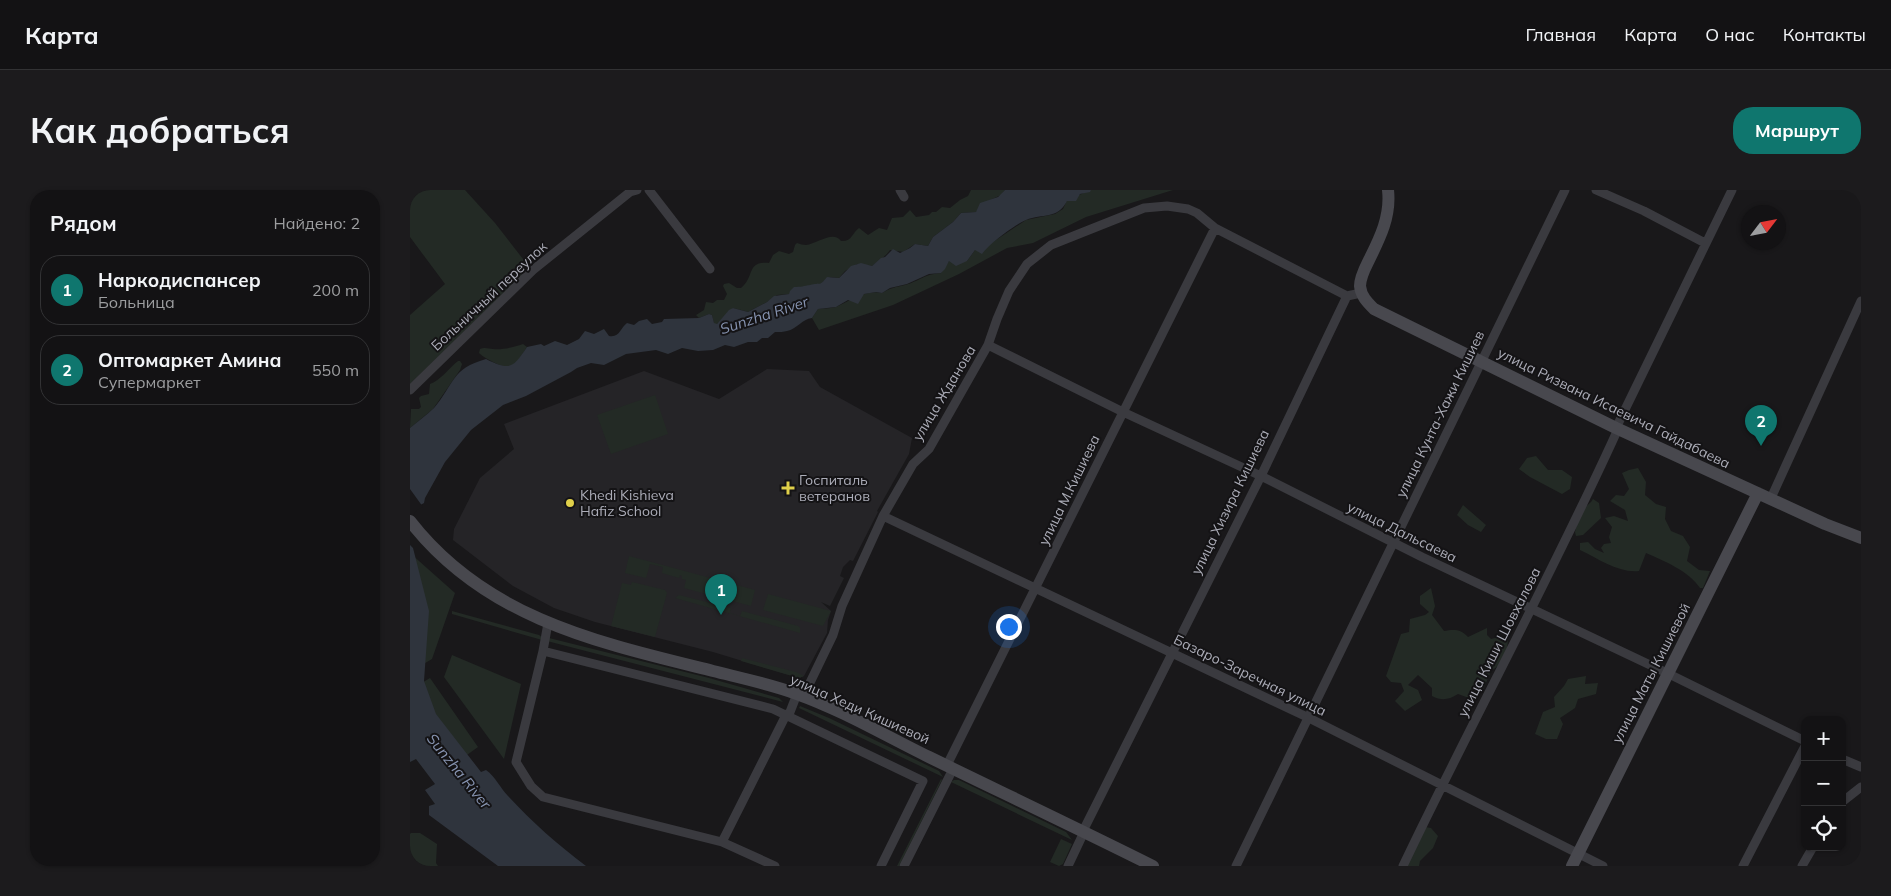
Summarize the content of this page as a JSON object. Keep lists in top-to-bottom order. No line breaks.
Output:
{"streets":{"street":["Больничный переулок","улица Жданова","улица Ризвана Исаевича Гайдабаева","улица Кунта-Хажи Кишиев","улица М.Кишиева","улица Хизира Кишиева","улица Дальсаева","улица Киши Шовхалова","улица Маты Кишиевой","Базаро-Заречная улица","улица Хеди Кишиевой"]},"crossings":[["улица Жданова","улица М.Кишиева"],["улица Жданова","улица Дальсаева"],["улица Жданова","Базаро-Заречная улица"],["улица Жданова","улица Хеди Кишиевой"],["улица Ризвана Исаевича Гайдабаева","улица Кунта-Хажи Кишиев"],["улица Ризвана Исаевича Гайдабаева","улица Киши Шовхалова"],["улица Ризвана Исаевича Гайдабаева","улица Маты Кишиевой"],["улица Кунта-Хажи Кишиев","улица Дальсаева"],["улица Кунта-Хажи Кишиев","Базаро-Заречная улица"],["улица М.Кишиева","улица Дальсаева"],["улица М.Кишиева","Базаро-Заречная улица"],["улица М.Кишиева","улица Хеди Кишиевой"],["улица Хизира Кишиева","улица Дальсаева"],["улица Хизира Кишиева","Базаро-Заречная улица"],["улица Хизира Кишиева","улица Хеди Кишиевой"],["улица Дальсаева","улица Киши Шовхалова"],["улица Дальсаева","улица Маты Кишиевой"],["улица Киши Шовхалова","Базаро-Заречная улица"],["улица Маты Кишиевой","Базаро-Заречная улица"]],"water":["Sunzha River"],"places":{"health":["Госпиталь ветеранов"],"other":["Khedi Kishieva Hafiz School"]},"north":"top right","page":{"header":"Карта","nav":["Главная","Карта","О нас","Контакты"],"buttons":"Маршрут","title":"Как добраться","heading":["Рядом","Найдено: 2"],"list":[{"mark":"1","name":"Наркодиспансер","note":"Больница","value":"200 m"},{"mark":"2","name":"Оптомаркет Амина","note":"Супермаркет","value":"550 m"}],"pins":["2","1"],"map_buttons":["+","−"]}}
